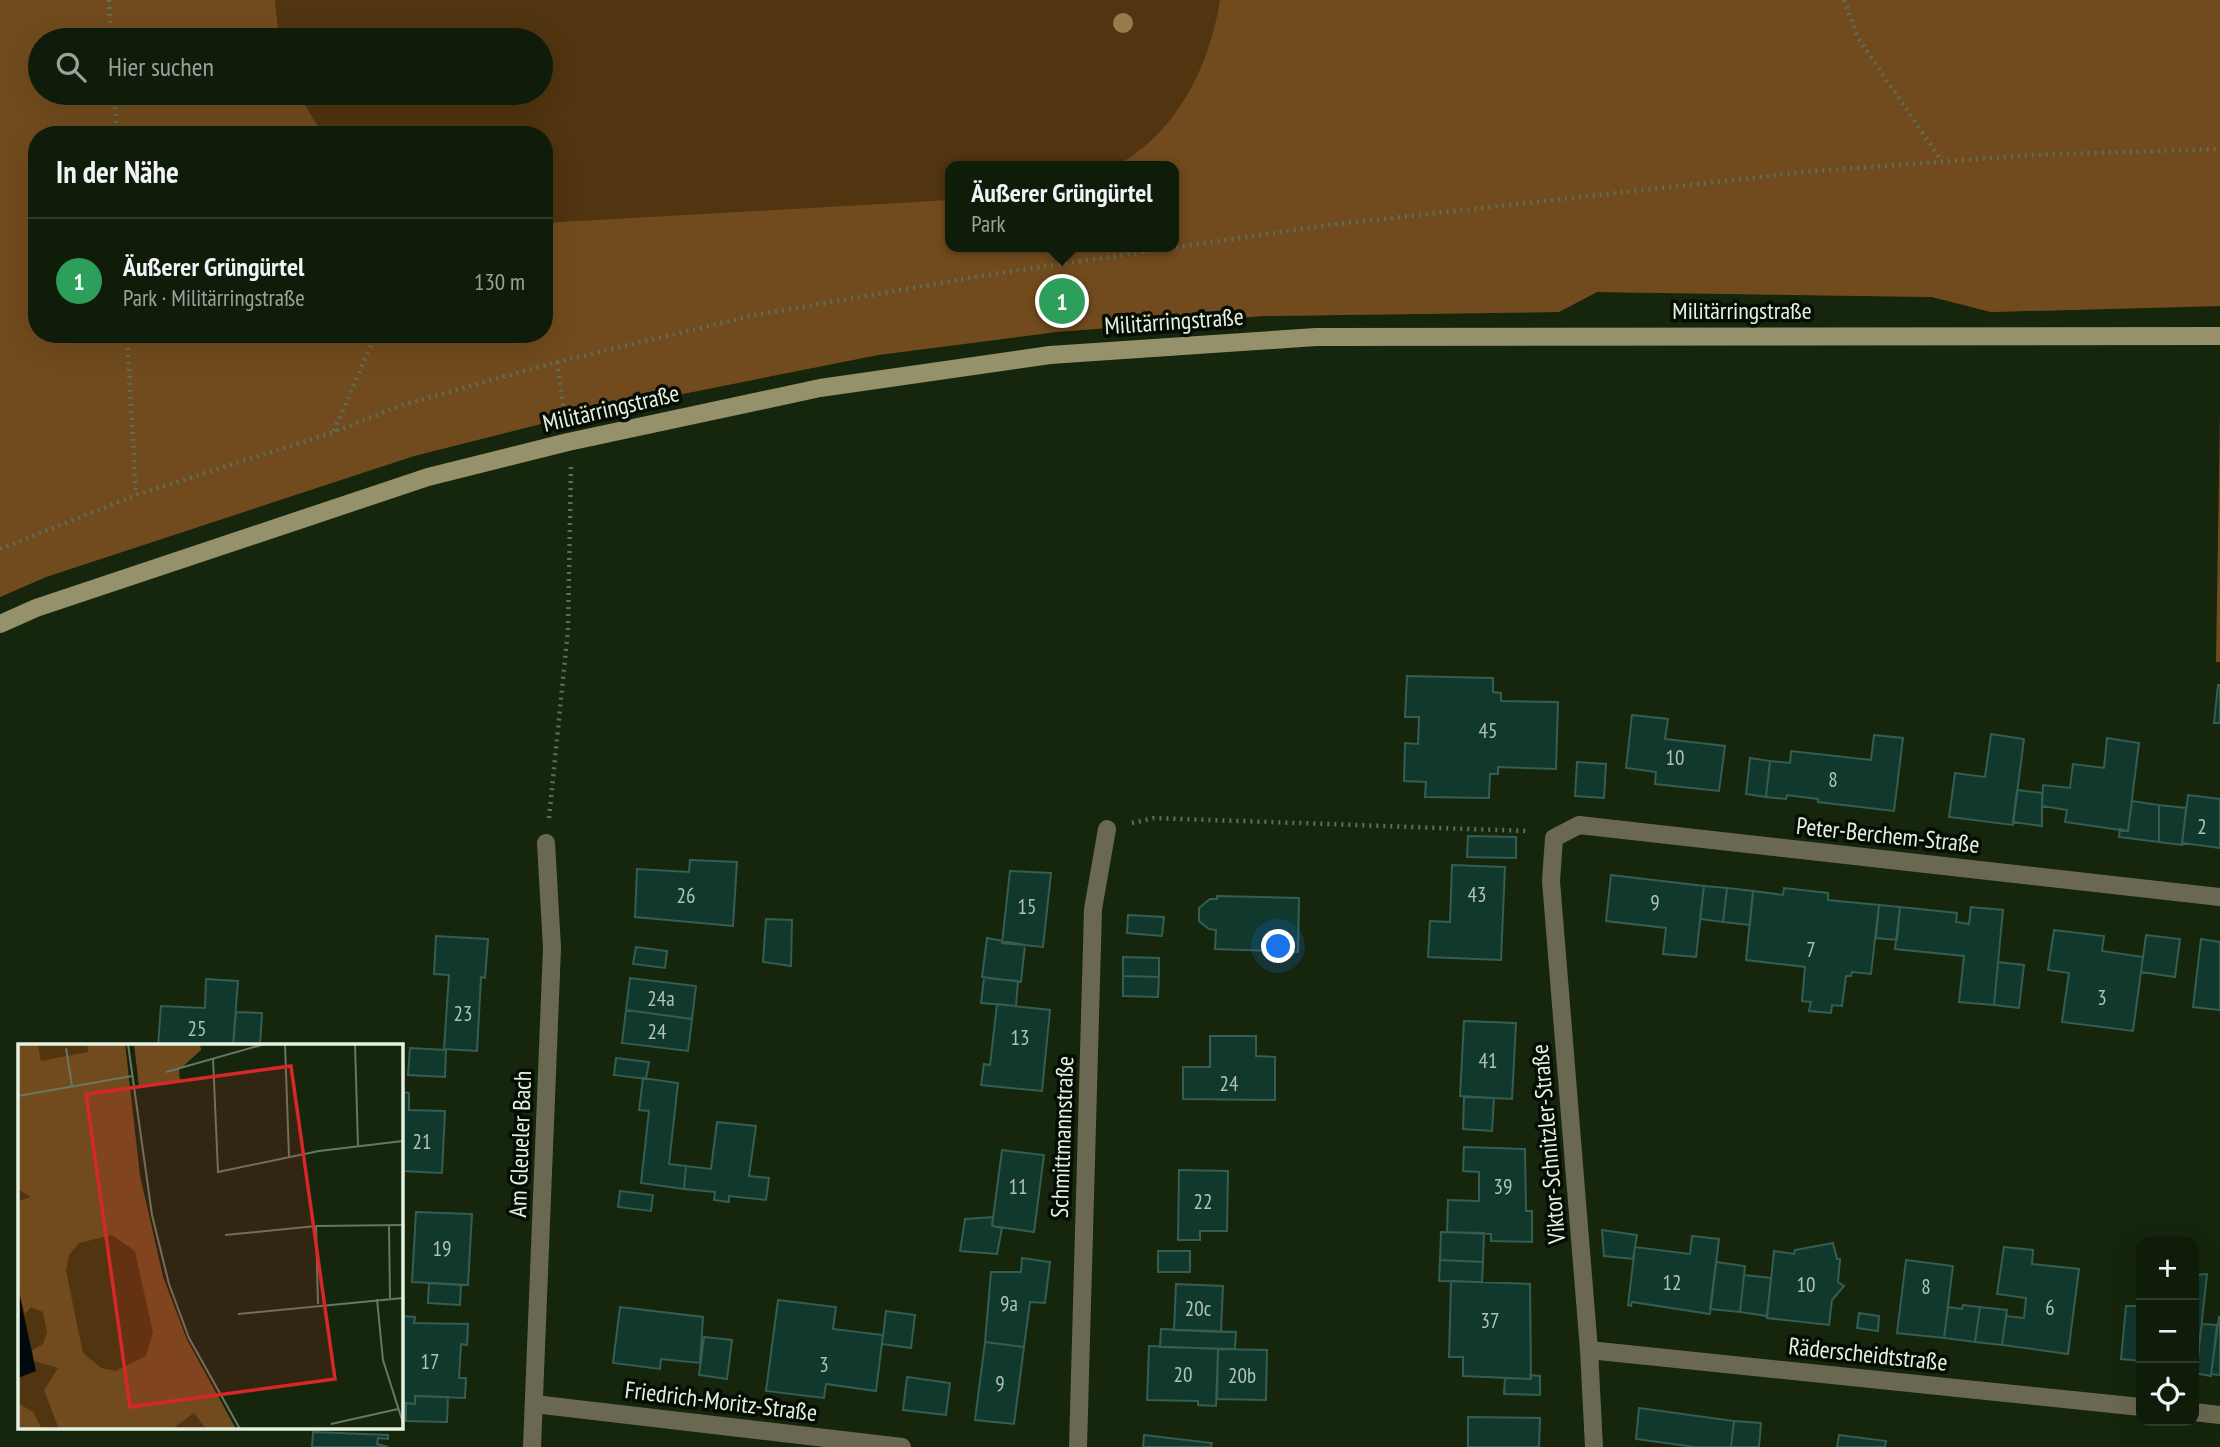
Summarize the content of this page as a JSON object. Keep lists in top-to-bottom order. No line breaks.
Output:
{"streets":{"main road":["Militärringstraße"],"street":["Peter-Berchem-Straße","Schmittmannstraße","Am Gleueler Bach","Viktor-Schnitzler-Straße","Räderscheidtstraße","Friedrich-Moritz-Straße"]},"crossings":[["Peter-Berchem-Straße","Viktor-Schnitzler-Straße"],["Am Gleueler Bach","Friedrich-Moritz-Straße"],["Viktor-Schnitzler-Straße","Räderscheidtstraße"]],"house_numbers":["45","10","8","2","43","26","9","15","7","3","24a","23","25","24","13","41","24","21","11","39","22","19","12","10","8","9a","6","20c","37","17","3","20","20b","9"],"page":{"search":"Hier suchen","heading":"In der Nähe","popup":["Äußerer Grüngürtel","Park"],"list":[{"mark":"1","name":"Äußerer Grüngürtel","note":"Park · Militärringstraße","value":"130 m"}],"pins":"1","map_buttons":["+","−"]}}
